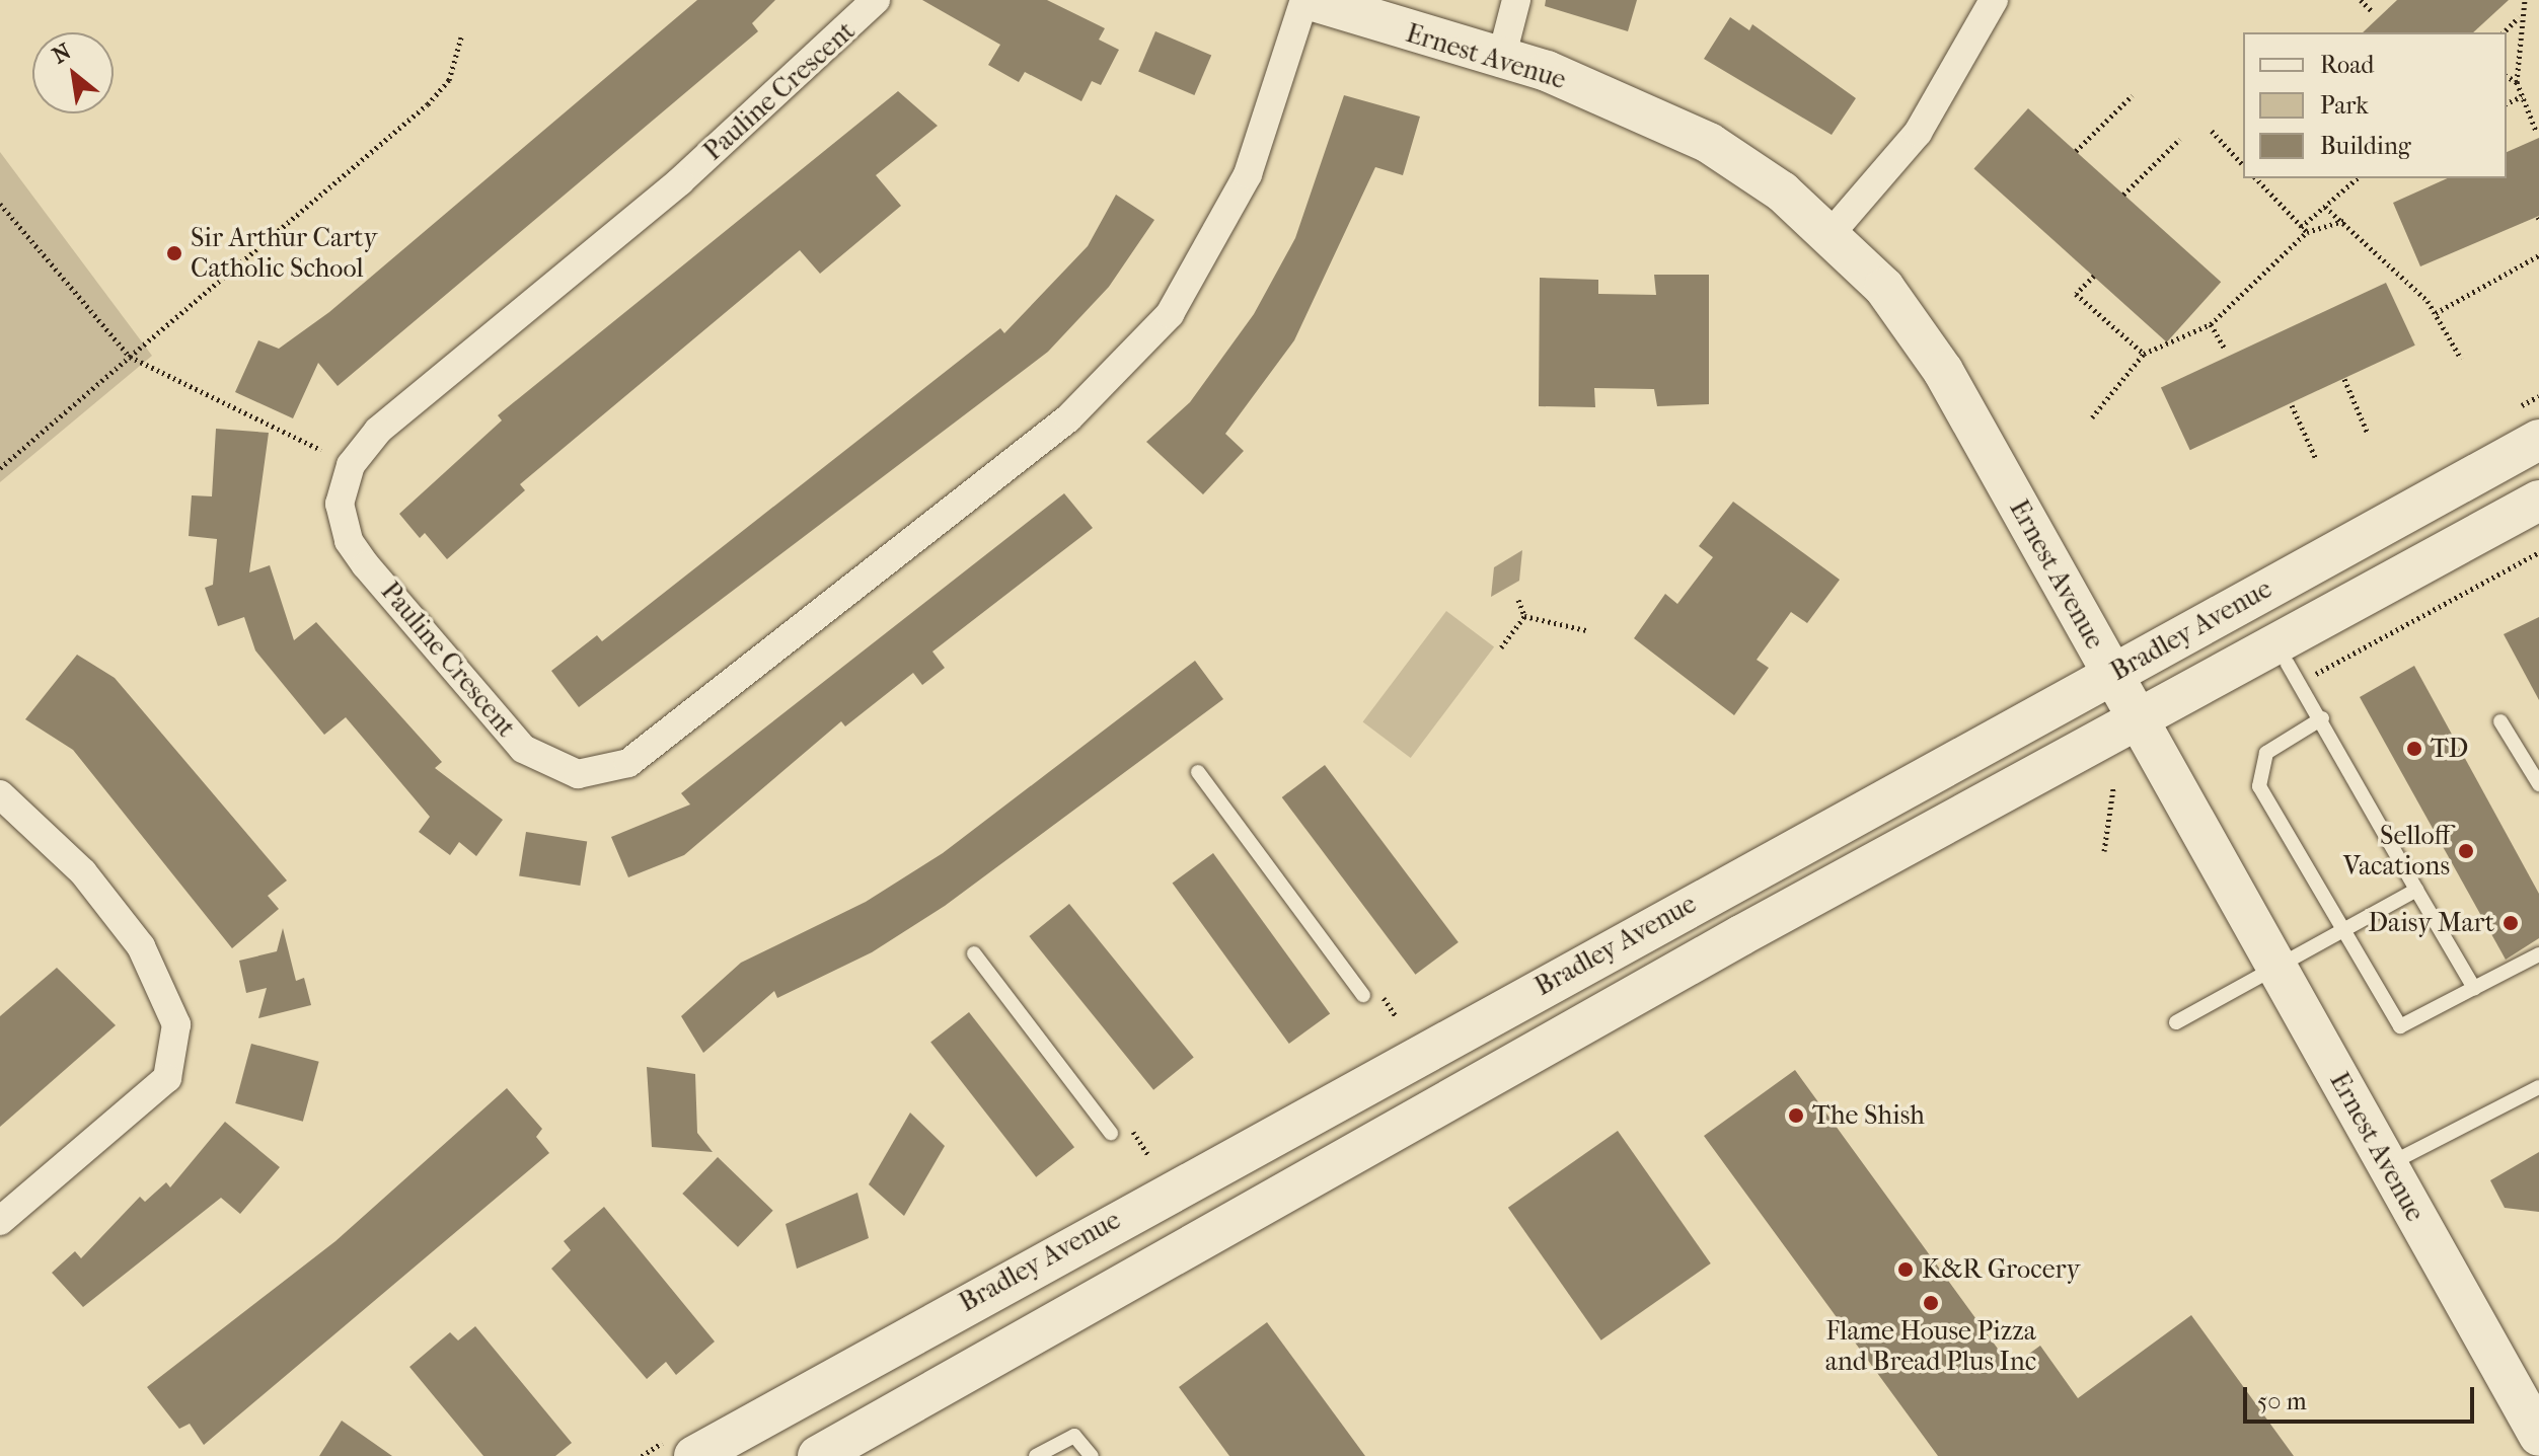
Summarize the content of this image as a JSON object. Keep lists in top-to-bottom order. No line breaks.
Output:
{"streets":{"main road":["Ernest Avenue","Bradley Avenue"],"street":["Pauline Crescent"]},"crossings":[["Ernest Avenue","Bradley Avenue"]],"places":["Sir Arthur Carty Catholic School","TD","Selloff Vacations","Daisy Mart","The Shish","K&R Grocery","Flame House Pizza and Bread Plus Inc"],"legend":["Road","Park","Building"],"scale_bar":"50 m","north":"top left"}
